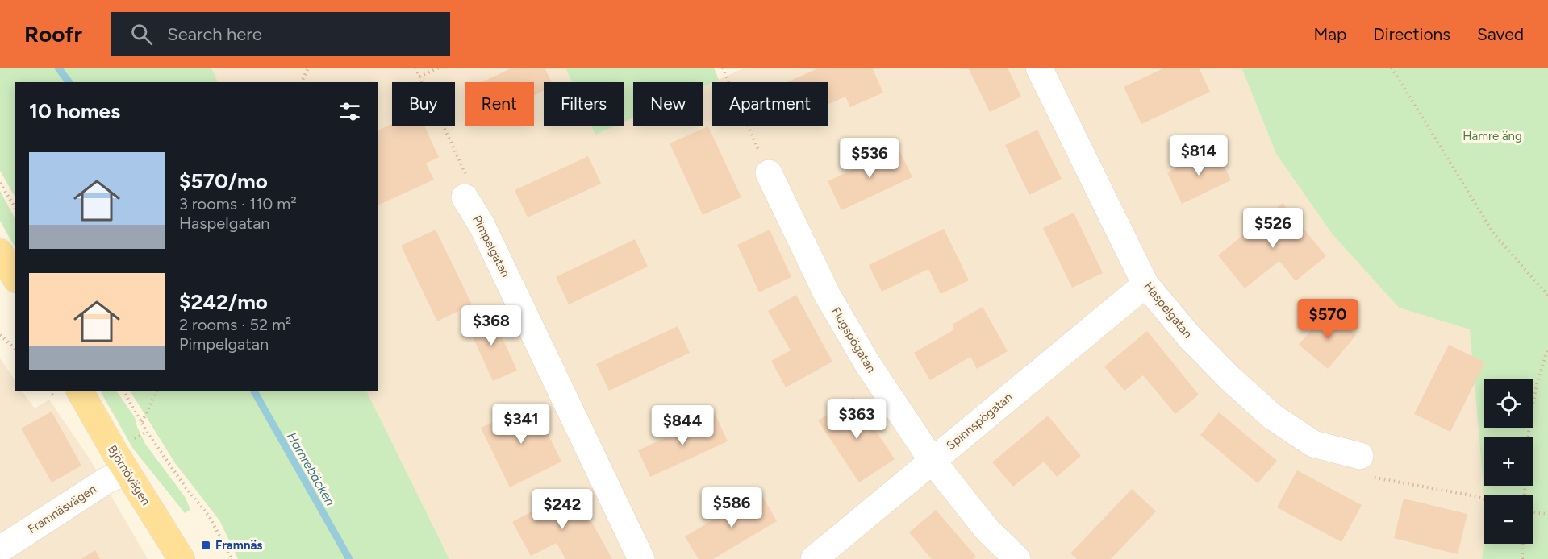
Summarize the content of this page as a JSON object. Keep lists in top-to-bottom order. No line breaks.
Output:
{"streets":{"main road":["Björnövägen"],"street":["Pimpelgatan","Haspelgatan","Flugspögatan","Spinnspögatan","Framnäsvägen"]},"crossings":[["Haspelgatan","Spinnspögatan"],["Flugspögatan","Spinnspögatan"],["Björnövägen","Framnäsvägen"]],"water":["Hamrebäcken"],"parks":["Hamre äng"],"places":{"transit":["Framnäs"]},"page":{"header":"Roofr","search":"Search here","nav":["Map","Directions","Saved"],"chip":["Buy","Rent","Filters","New","Apartment"],"heading":"10 homes","price":["$814","$536","$526","$570","$368","$363","$341","$844","$586","$242"],"list":[{"name":"$570/mo","note":"3 rooms · 110 m² · Haspelgatan"},{"name":"$242/mo","note":"2 rooms · 52 m² · Pimpelgatan"}],"map_buttons":["+","−"]}}
